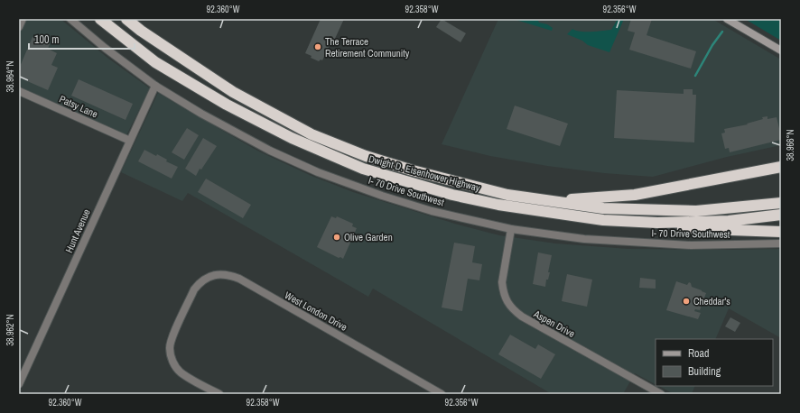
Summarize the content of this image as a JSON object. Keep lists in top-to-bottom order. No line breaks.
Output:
{"streets":{"highway":["Dwight D. Eisenhower Highway"],"street":["Patsy Lane","I- 70 Drive Southwest","Hunt Avenue","West London Drive","Aspen Drive"]},"crossings":[["Patsy Lane","Hunt Avenue"],["I- 70 Drive Southwest","Hunt Avenue"],["I- 70 Drive Southwest","Aspen Drive"]],"places":["The Terrace Retirement Community","Olive Garden","Cheddar's"],"legend":["Road","Building"],"scale_bar":"100 m","coordinates":["92.360°W","92.358°W","92.356°W","38.964°N","38.966°N","38.962°N"]}
